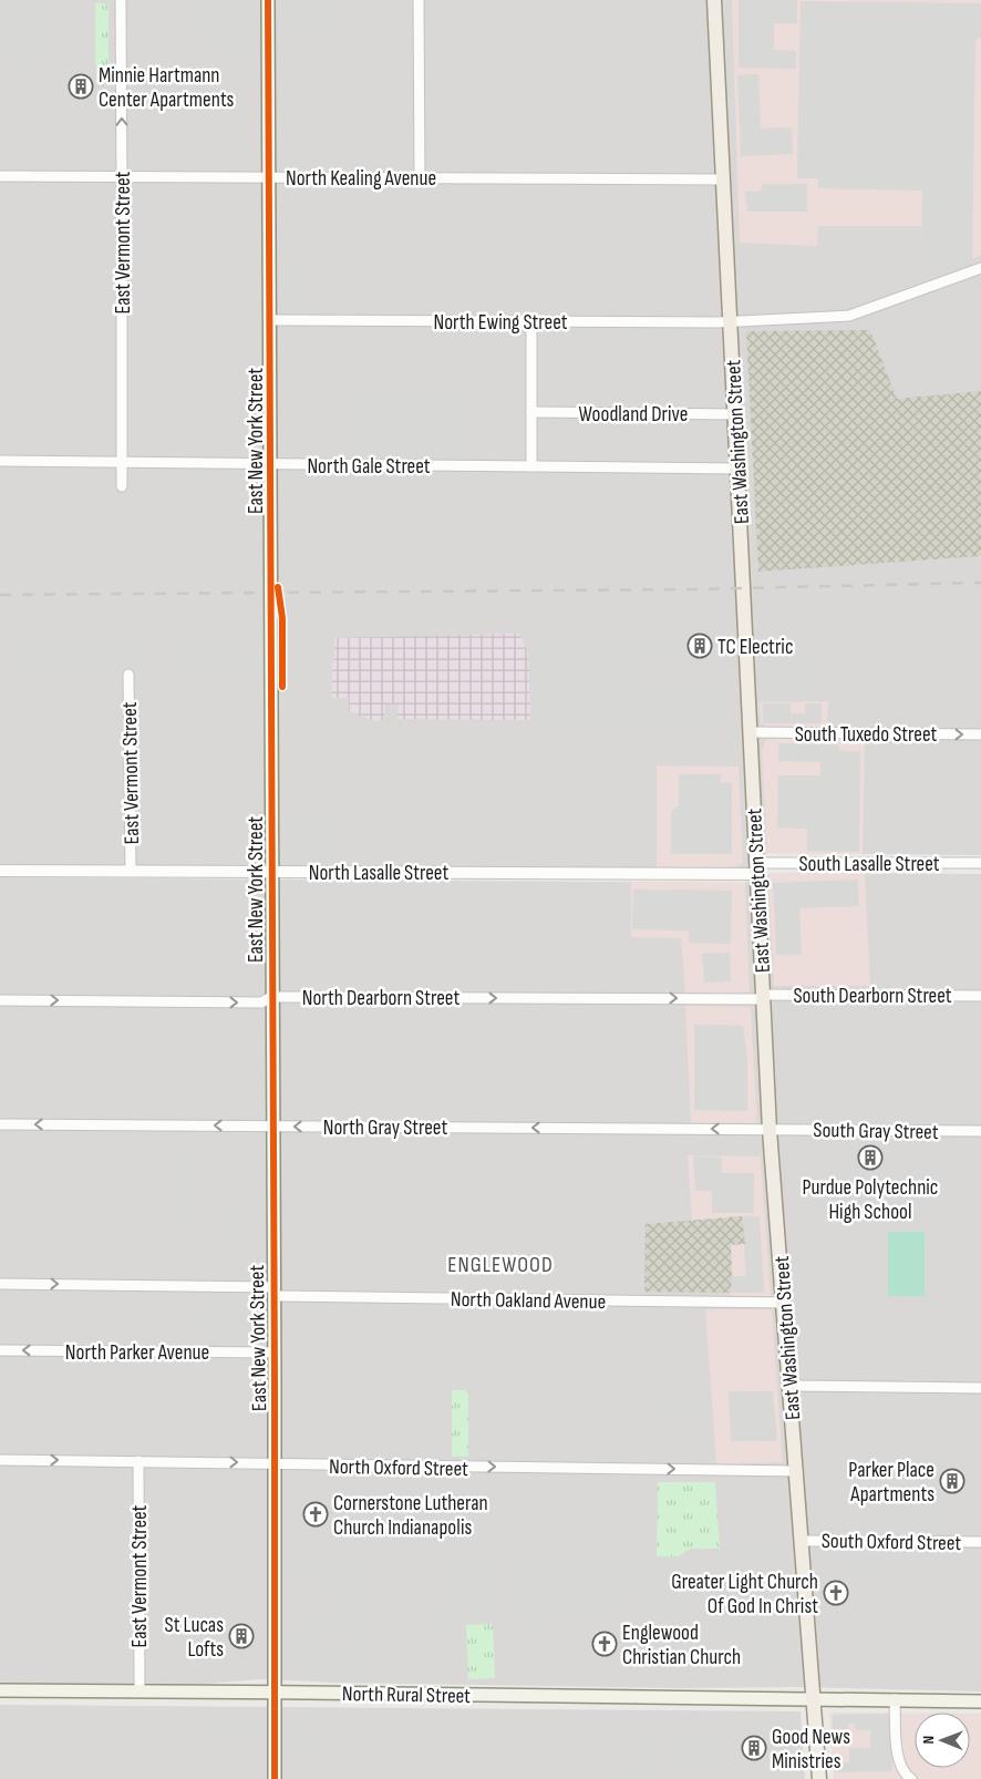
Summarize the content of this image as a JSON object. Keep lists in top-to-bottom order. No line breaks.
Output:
{"streets":{"main road":["East New York Street","East Washington Street","North Rural Street"],"street":["North Kealing Avenue","East Vermont Street","North Ewing Street","Woodland Drive","North Gale Street","South Tuxedo Street","South Lasalle Street","North Lasalle Street","South Dearborn Street","North Dearborn Street","North Gray Street","South Gray Street","North Oakland Avenue","North Parker Avenue","North Oxford Street","South Oxford Street"]},"crossings":[["North Kealing Avenue","East Vermont Street"],["North Kealing Avenue","East New York Street"],["North Kealing Avenue","East Washington Street"],["East Vermont Street","North Gale Street"],["East Vermont Street","North Lasalle Street"],["East Vermont Street","North Oxford Street"],["East Vermont Street","North Rural Street"],["North Ewing Street","East New York Street"],["North Ewing Street","East Washington Street"],["Woodland Drive","East Washington Street"],["East New York Street","North Gale Street"],["East New York Street","North Lasalle Street"],["East New York Street","North Dearborn Street"],["East New York Street","North Gray Street"],["East New York Street","North Oakland Avenue"],["East New York Street","North Parker Avenue"],["East New York Street","North Oxford Street"],["East New York Street","North Rural Street"],["East Washington Street","North Gale Street"],["East Washington Street","South Tuxedo Street"],["East Washington Street","South Lasalle Street"],["East Washington Street","North Lasalle Street"],["East Washington Street","South Dearborn Street"],["East Washington Street","North Dearborn Street"],["East Washington Street","North Gray Street"],["East Washington Street","South Gray Street"],["East Washington Street","North Oakland Avenue"],["East Washington Street","North Oxford Street"],["East Washington Street","South Oxford Street"],["East Washington Street","North Rural Street"],["South Lasalle Street","North Lasalle Street"],["South Dearborn Street","North Dearborn Street"],["North Gray Street","South Gray Street"]],"one_way":["South Tuxedo Street","North Dearborn Street","North Gray Street","North Parker Avenue","North Oxford Street"],"districts":["ENGLEWOOD"],"places":{"building":["Minnie Hartmann Center Apartments","TC Electric","Purdue Polytechnic High School","Parker Place Apartments","St Lucas Lofts","Good News Ministries"],"church":["Cornerstone Lutheran Church Indianapolis","Greater Light Church Of God In Christ","Englewood Christian Church"]},"north":"left"}
